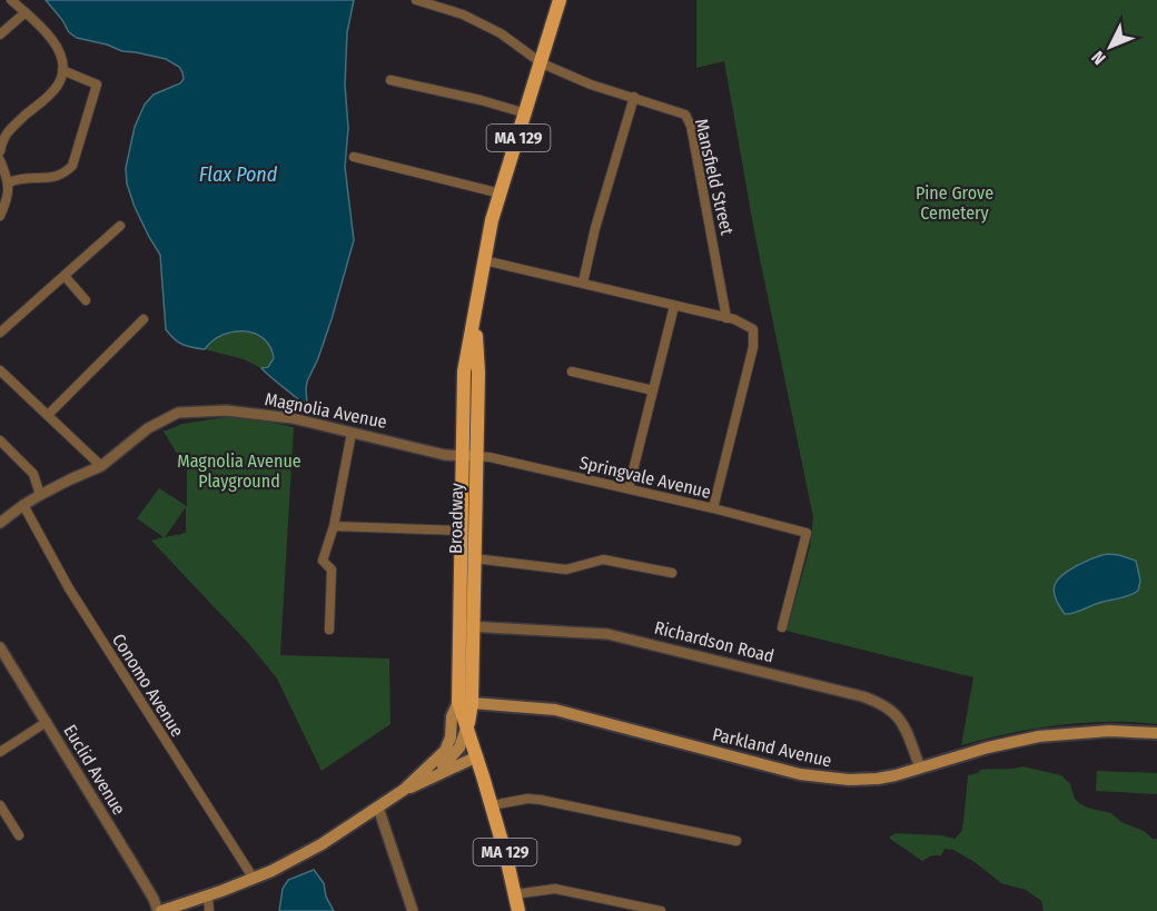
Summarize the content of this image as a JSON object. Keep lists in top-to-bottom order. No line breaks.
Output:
{"streets":{"main road":["MA 129","Broadway","Parkland Avenue"],"street":["Mansfield Street","Magnolia Avenue","Springvale Avenue","Richardson Road","Conomo Avenue","Euclid Avenue"]},"crossings":[["MA 129","Broadway"],["Mansfield Street","Broadway"],["Magnolia Avenue","Springvale Avenue"],["Magnolia Avenue","Broadway"],["Magnolia Avenue","Conomo Avenue"],["Springvale Avenue","Broadway"],["Broadway","Richardson Road"],["Broadway","Conomo Avenue"],["Broadway","Parkland Avenue"],["Broadway","Euclid Avenue"],["Richardson Road","Parkland Avenue"]],"water":["Flax Pond"],"parks":["Pine Grove Cemetery","Magnolia Avenue Playground"],"north":"bottom left"}
